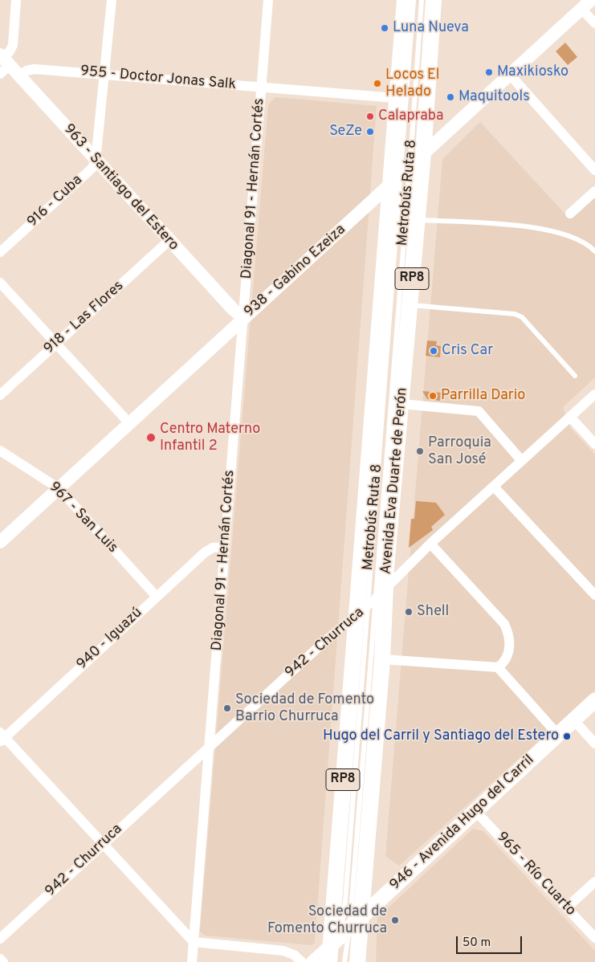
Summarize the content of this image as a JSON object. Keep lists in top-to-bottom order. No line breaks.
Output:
{"streets":{"main road":["RP8","Avenida Eva Duarte de Perón","946 - Avenida Hugo del Carril"],"street":["955 - Doctor Jonas Salk","963 - Santiago del Estero","Diagonal 91 - Hernán Cortés","916 - Cuba","938 - Gabino Ezeiza","918 - Las Flores","967 - San Luis","940 - Iguazú","942 - Churruca","965 - Río Cuarto"],"lane":["Metrobús Ruta 8"]},"crossings":[["955 - Doctor Jonas Salk","963 - Santiago del Estero"],["955 - Doctor Jonas Salk","Diagonal 91 - Hernán Cortés"],["955 - Doctor Jonas Salk","Avenida Eva Duarte de Perón"],["963 - Santiago del Estero","Diagonal 91 - Hernán Cortés"],["963 - Santiago del Estero","916 - Cuba"],["963 - Santiago del Estero","938 - Gabino Ezeiza"],["963 - Santiago del Estero","918 - Las Flores"],["Diagonal 91 - Hernán Cortés","938 - Gabino Ezeiza"],["Diagonal 91 - Hernán Cortés","940 - Iguazú"],["Diagonal 91 - Hernán Cortés","942 - Churruca"],["Metrobús Ruta 8","938 - Gabino Ezeiza"],["Metrobús Ruta 8","Avenida Eva Duarte de Perón"],["Metrobús Ruta 8","942 - Churruca"],["Metrobús Ruta 8","946 - Avenida Hugo del Carril"],["938 - Gabino Ezeiza","Avenida Eva Duarte de Perón"],["938 - Gabino Ezeiza","967 - San Luis"],["Avenida Eva Duarte de Perón","942 - Churruca"],["Avenida Eva Duarte de Perón","946 - Avenida Hugo del Carril"],["967 - San Luis","940 - Iguazú"],["946 - Avenida Hugo del Carril","965 - Río Cuarto"]],"places":["Luna Nueva","Maxikiosko","Locos El Helado","Maquitools","Calapraba","SeZe","Cris Car","Parrilla Dario","Centro Materno Infantil 2","Parroquia San José","Shell","Sociedad de Fomento Barrio Churruca","Hugo del Carril y Santiago del Estero","Sociedad de Fomento Churruca"],"scale_bar":"50 m"}
